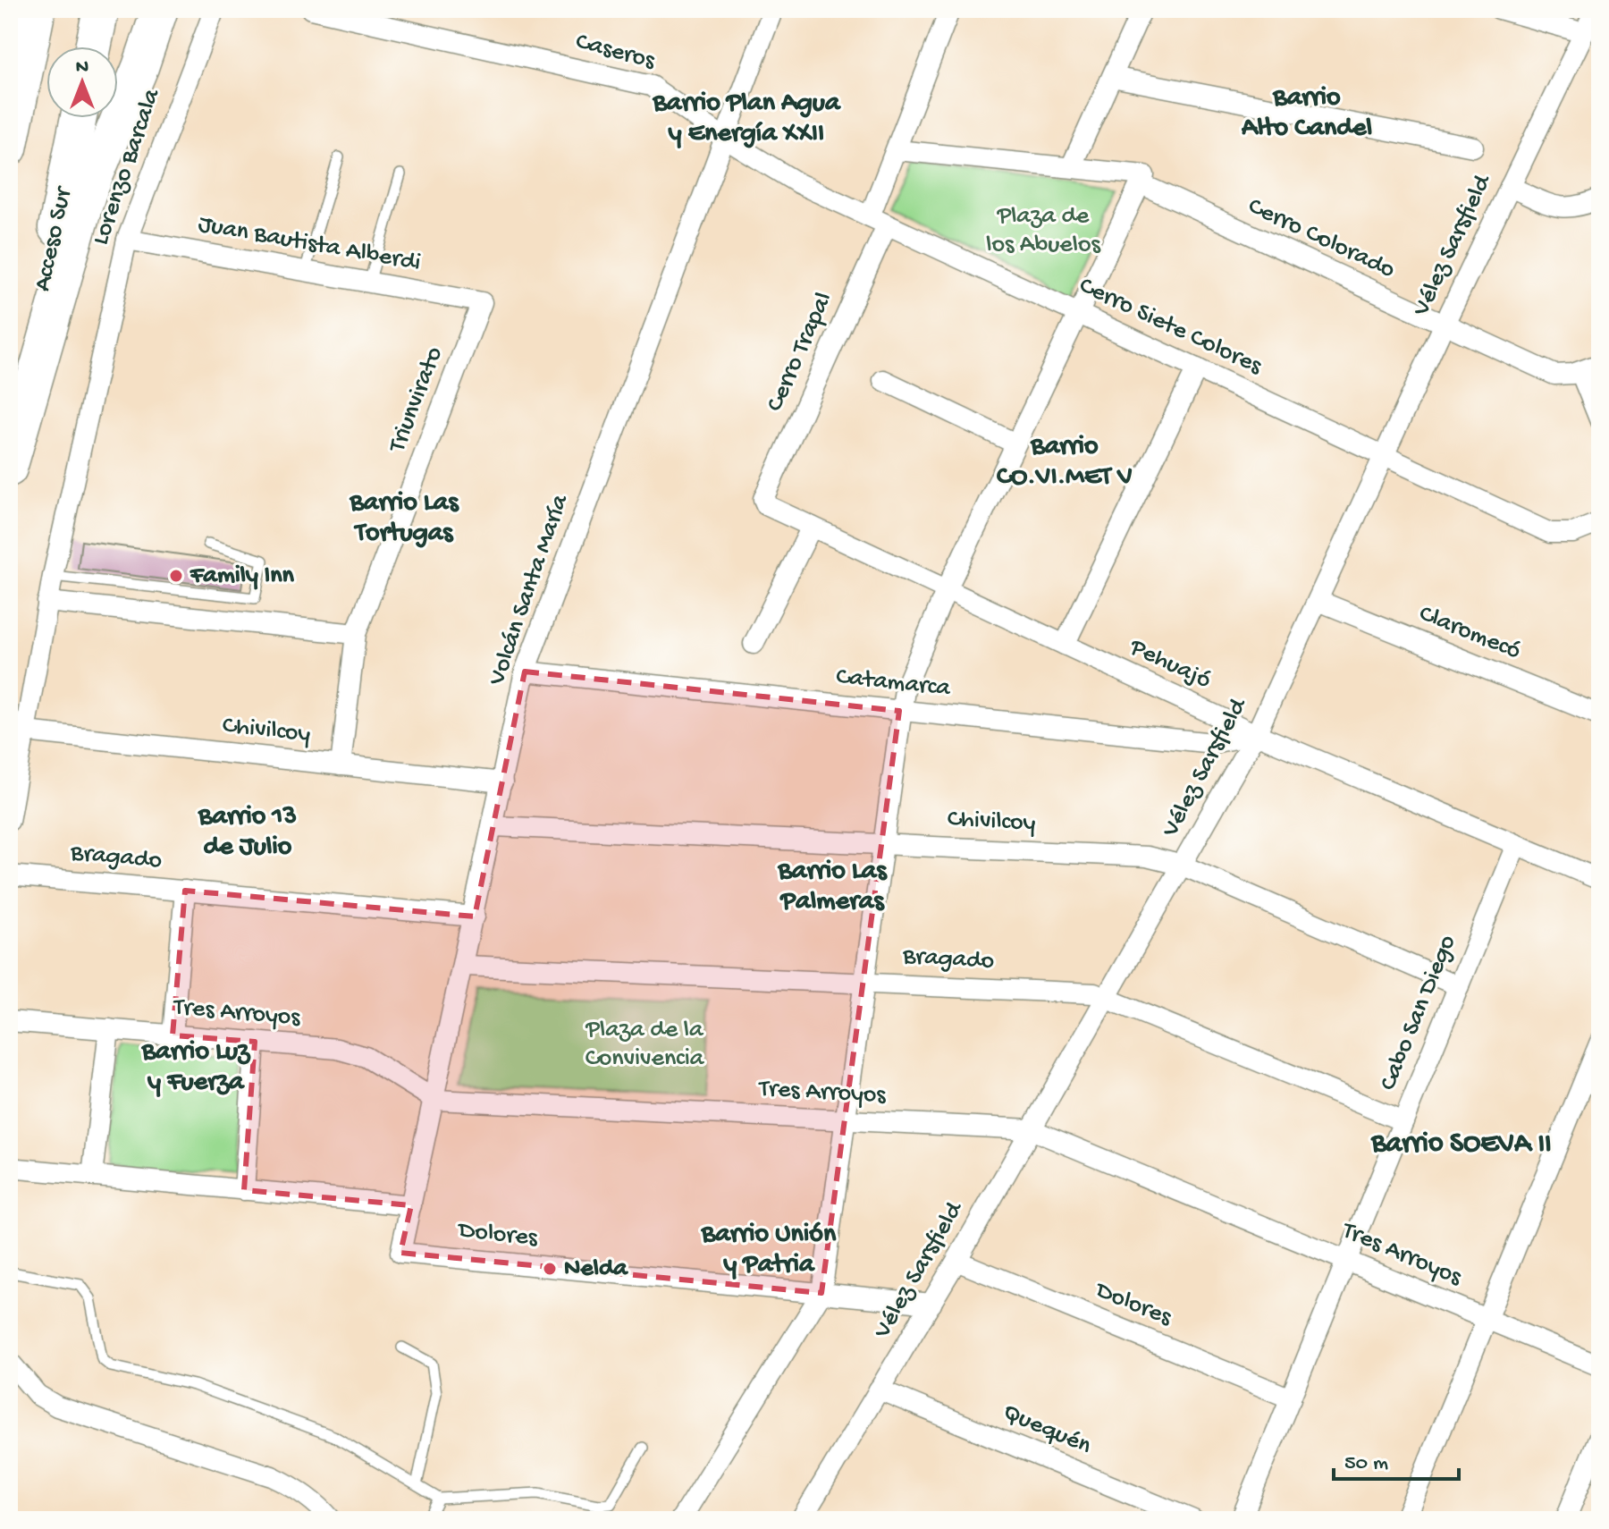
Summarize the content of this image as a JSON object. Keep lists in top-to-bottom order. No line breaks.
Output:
{"streets":{"highway":["Acceso Sur"],"street":["Caseros","Lorenzo Barcala","Cerro Colorado","Juan Bautista Alberdi","Vélez Sarsfield","Cerro Siete Colores","Cerro Trapal","Triunvirato","Volcán Santa María","Claromecó","Pehuajó","Catamarca","Chivilcoy","Bragado","Tres Arroyos","Cabo San Diego","Dolores","Quequén"]},"crossings":[["Caseros","Cerro Siete Colores"],["Caseros","Volcán Santa María"],["Lorenzo Barcala","Juan Bautista Alberdi"],["Lorenzo Barcala","Chivilcoy"],["Cerro Colorado","Vélez Sarsfield"],["Cerro Colorado","Cerro Trapal"],["Juan Bautista Alberdi","Triunvirato"],["Vélez Sarsfield","Cerro Siete Colores"],["Vélez Sarsfield","Claromecó"],["Vélez Sarsfield","Pehuajó"],["Vélez Sarsfield","Catamarca"],["Vélez Sarsfield","Chivilcoy"],["Vélez Sarsfield","Bragado"],["Vélez Sarsfield","Tres Arroyos"],["Vélez Sarsfield","Dolores"],["Vélez Sarsfield","Quequén"],["Cerro Siete Colores","Cerro Trapal"],["Cerro Siete Colores","Volcán Santa María"],["Cerro Trapal","Pehuajó"],["Triunvirato","Chivilcoy"],["Volcán Santa María","Catamarca"],["Volcán Santa María","Chivilcoy"],["Volcán Santa María","Bragado"],["Volcán Santa María","Tres Arroyos"],["Volcán Santa María","Dolores"],["Pehuajó","Catamarca"],["Pehuajó","Cabo San Diego"],["Chivilcoy","Cabo San Diego"],["Bragado","Cabo San Diego"],["Tres Arroyos","Cabo San Diego"],["Cabo San Diego","Dolores"]],"districts":["Barrio Alto Candel","Barrio Plan Agua y Energía XXII","Barrio CO.VI.MET V","Barrio Las Tortugas","Barrio 13 de Julio","Barrio Las Palmeras","Barrio Luz y Fuerza","Barrio SOEVA II","Barrio Unión y Patria"],"parks":["Plaza de los Abuelos","Plaza de la Convivencia"],"places":["Family Inn","Nelda"],"scale_bar":"50 m","north":"top"}
